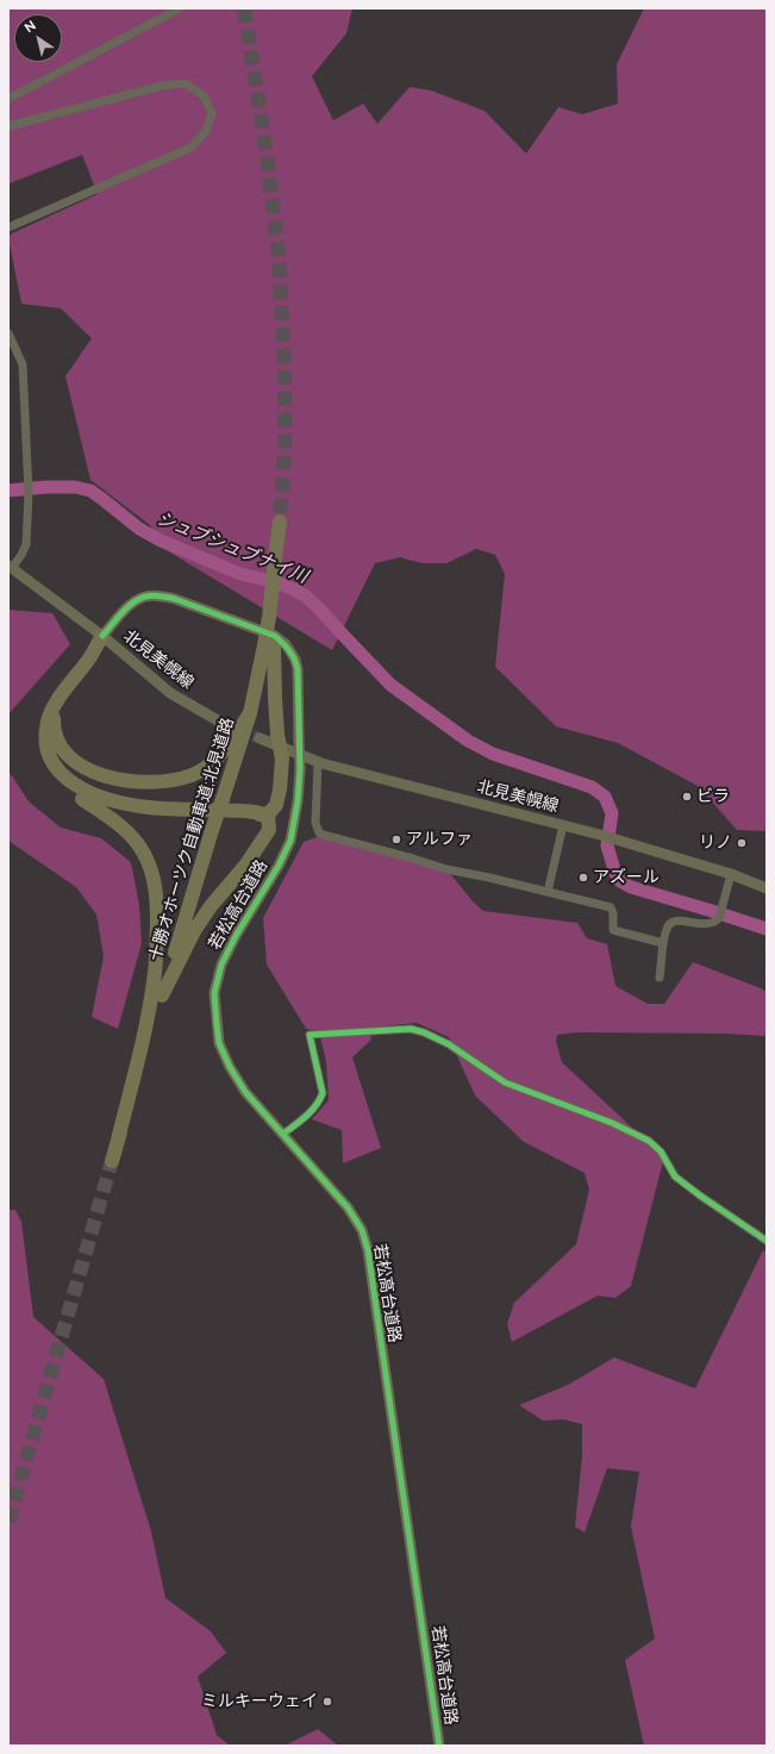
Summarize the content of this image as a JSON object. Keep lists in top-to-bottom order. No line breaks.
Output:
{"streets":{"highway":["十勝オホーツク自動車道;北見道路"],"street":["北見美幌線","若松高台道路"]},"crossings":[["北見美幌線","若松高台道路"]],"water":["シュブシュブナイ川"],"places":["ビラ","アルファ","リノ","アズール","ミルキーウェイ"],"north":"top left"}
